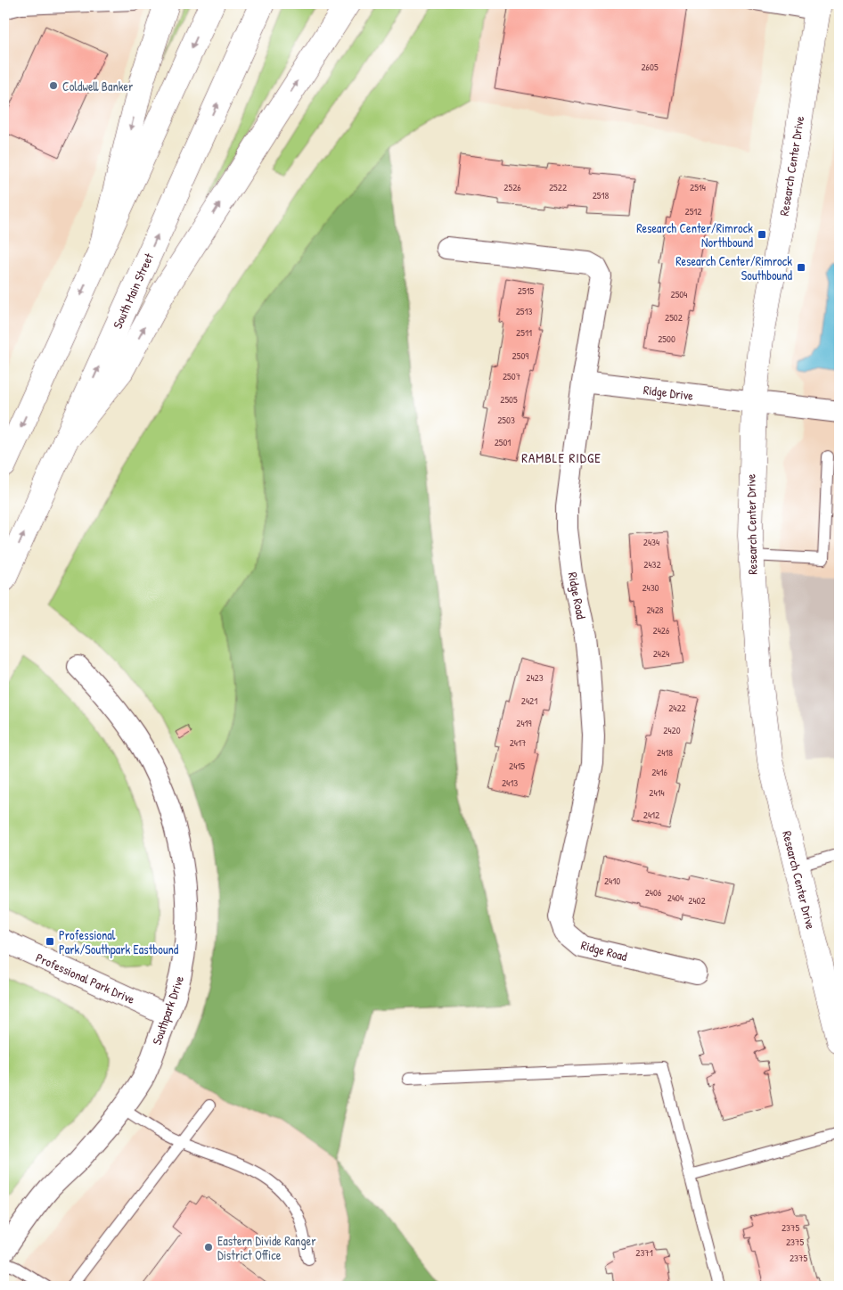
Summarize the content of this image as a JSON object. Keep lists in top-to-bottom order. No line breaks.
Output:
{"streets":{"main road":["Research Center Drive","South Main Street"],"street":["Ridge Drive","Ridge Road","Professional Park Drive","Southpark Drive"]},"crossings":[["Research Center Drive","Ridge Drive"],["Ridge Drive","Ridge Road"],["Professional Park Drive","Southpark Drive"]],"districts":["RAMBLE RIDGE"],"places":{"other":["Coldwell Banker","Eastern Divide Ranger District Office"],"transit":["Research Center/Rimrock Northbound","Research Center/Rimrock Southbound","Professional Park/Southpark Eastbound"]},"house_numbers":["2605","2526","2522","2514","2518","2512","2515","2504","2513","2502","2511","2500","2509","2507","2505","2503","2501","2434","2432","2430","2428","2426","2424","2423","2421","2422","2419","2420","2417","2418","2415","2416","2413","2414","2412","2410","2406","2404","2402","2375","2375","2371","2375"]}
